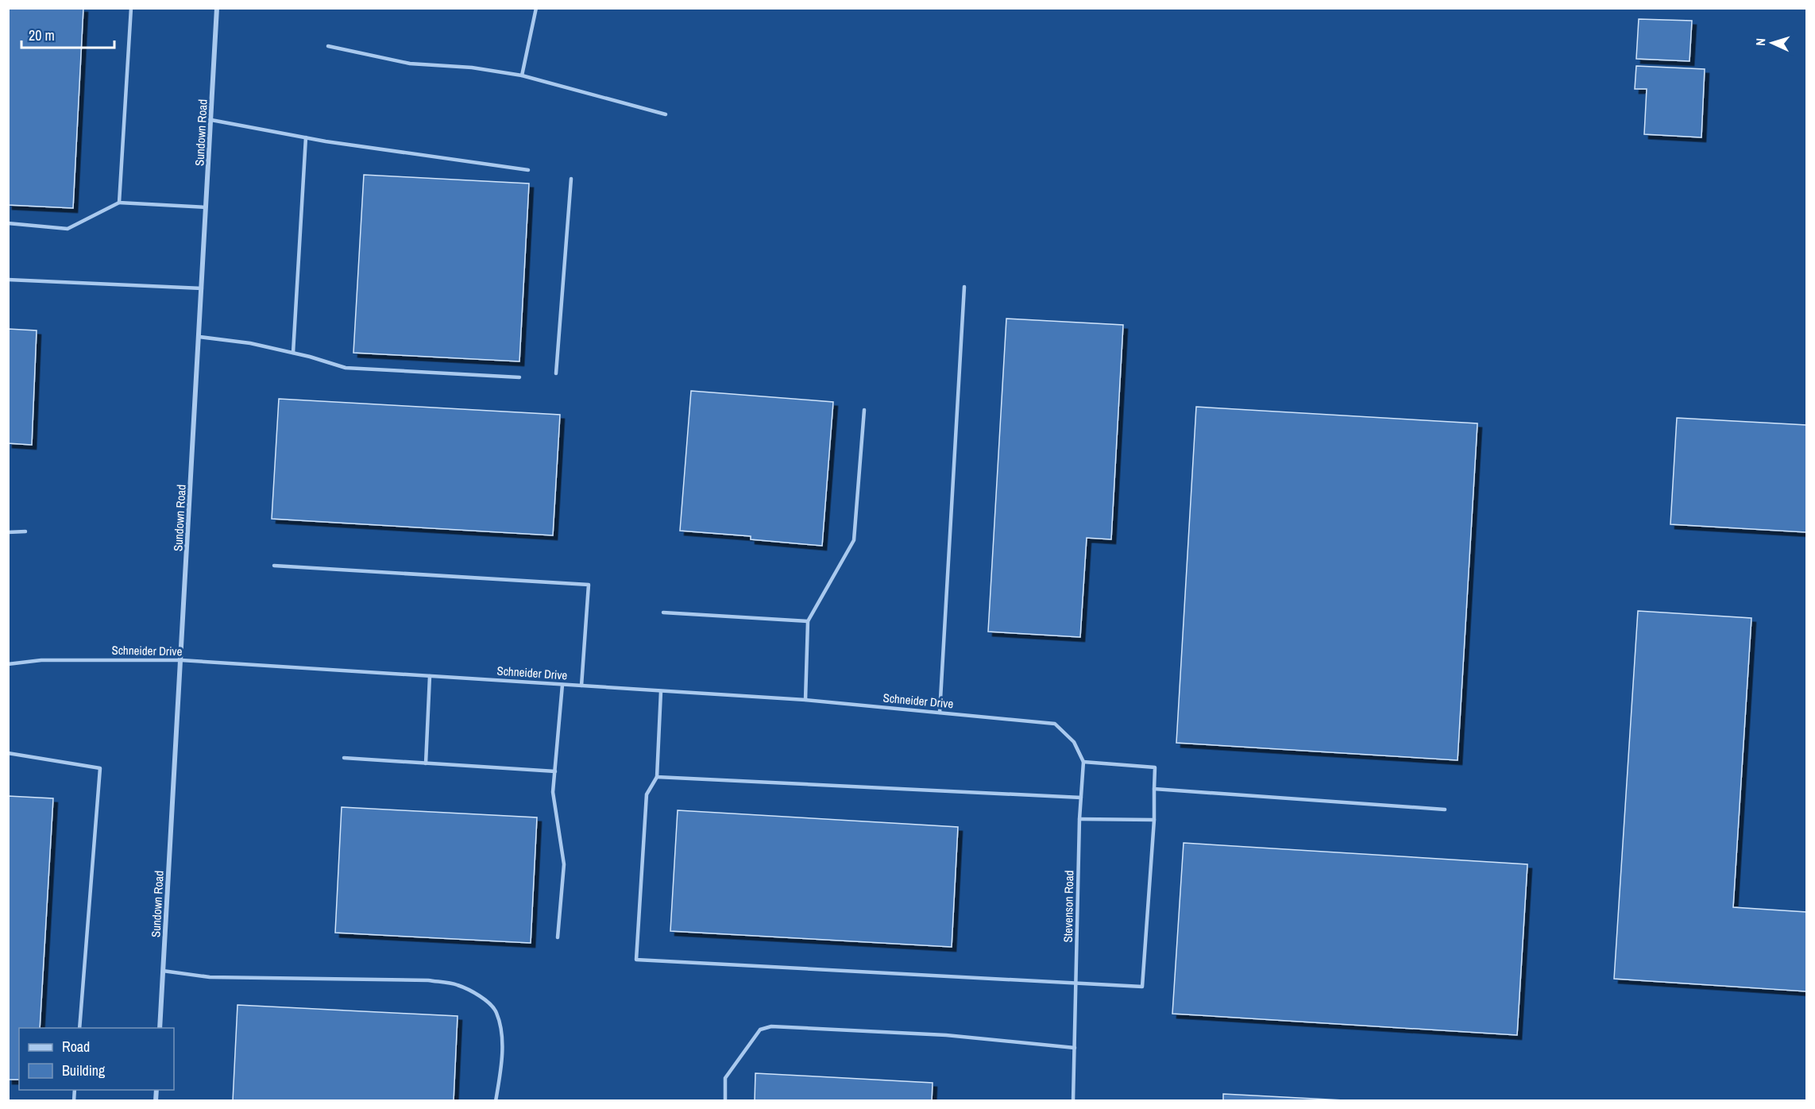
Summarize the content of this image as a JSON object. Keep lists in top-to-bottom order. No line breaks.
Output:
{"streets":{"street":["Sundown Road"],"lane":["Schneider Drive","Stevenson Road"]},"crossings":[["Sundown Road","Schneider Drive"],["Schneider Drive","Stevenson Road"]],"legend":["Road","Building"],"scale_bar":"20 m","north":"left"}
